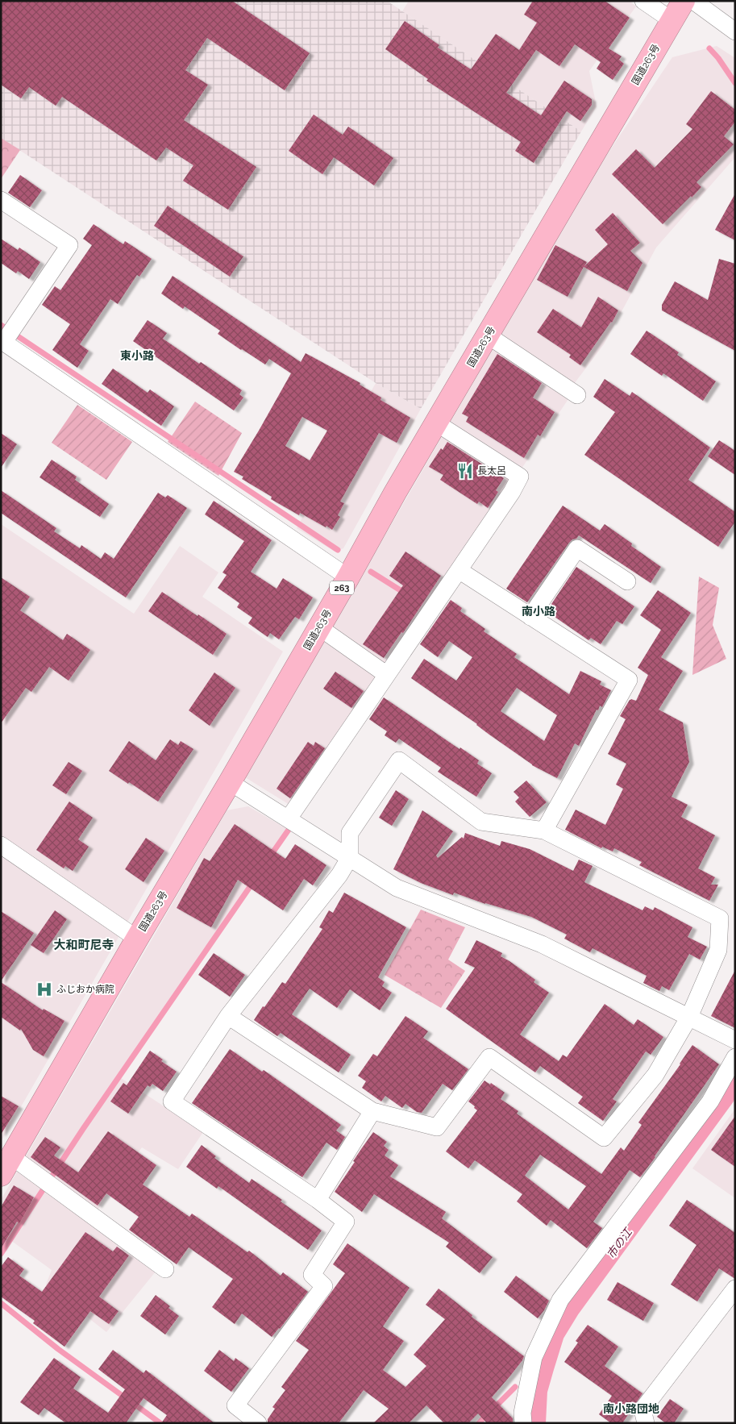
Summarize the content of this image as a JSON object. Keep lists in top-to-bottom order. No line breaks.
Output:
{"streets":{"highway":["国道263号","263"]},"districts":["東小路","南小路","大和町尼寺","南小路団地"],"water":["市の江"],"places":{"restaurant":["長太呂"],"hospital":["ふじおか病院"]}}
